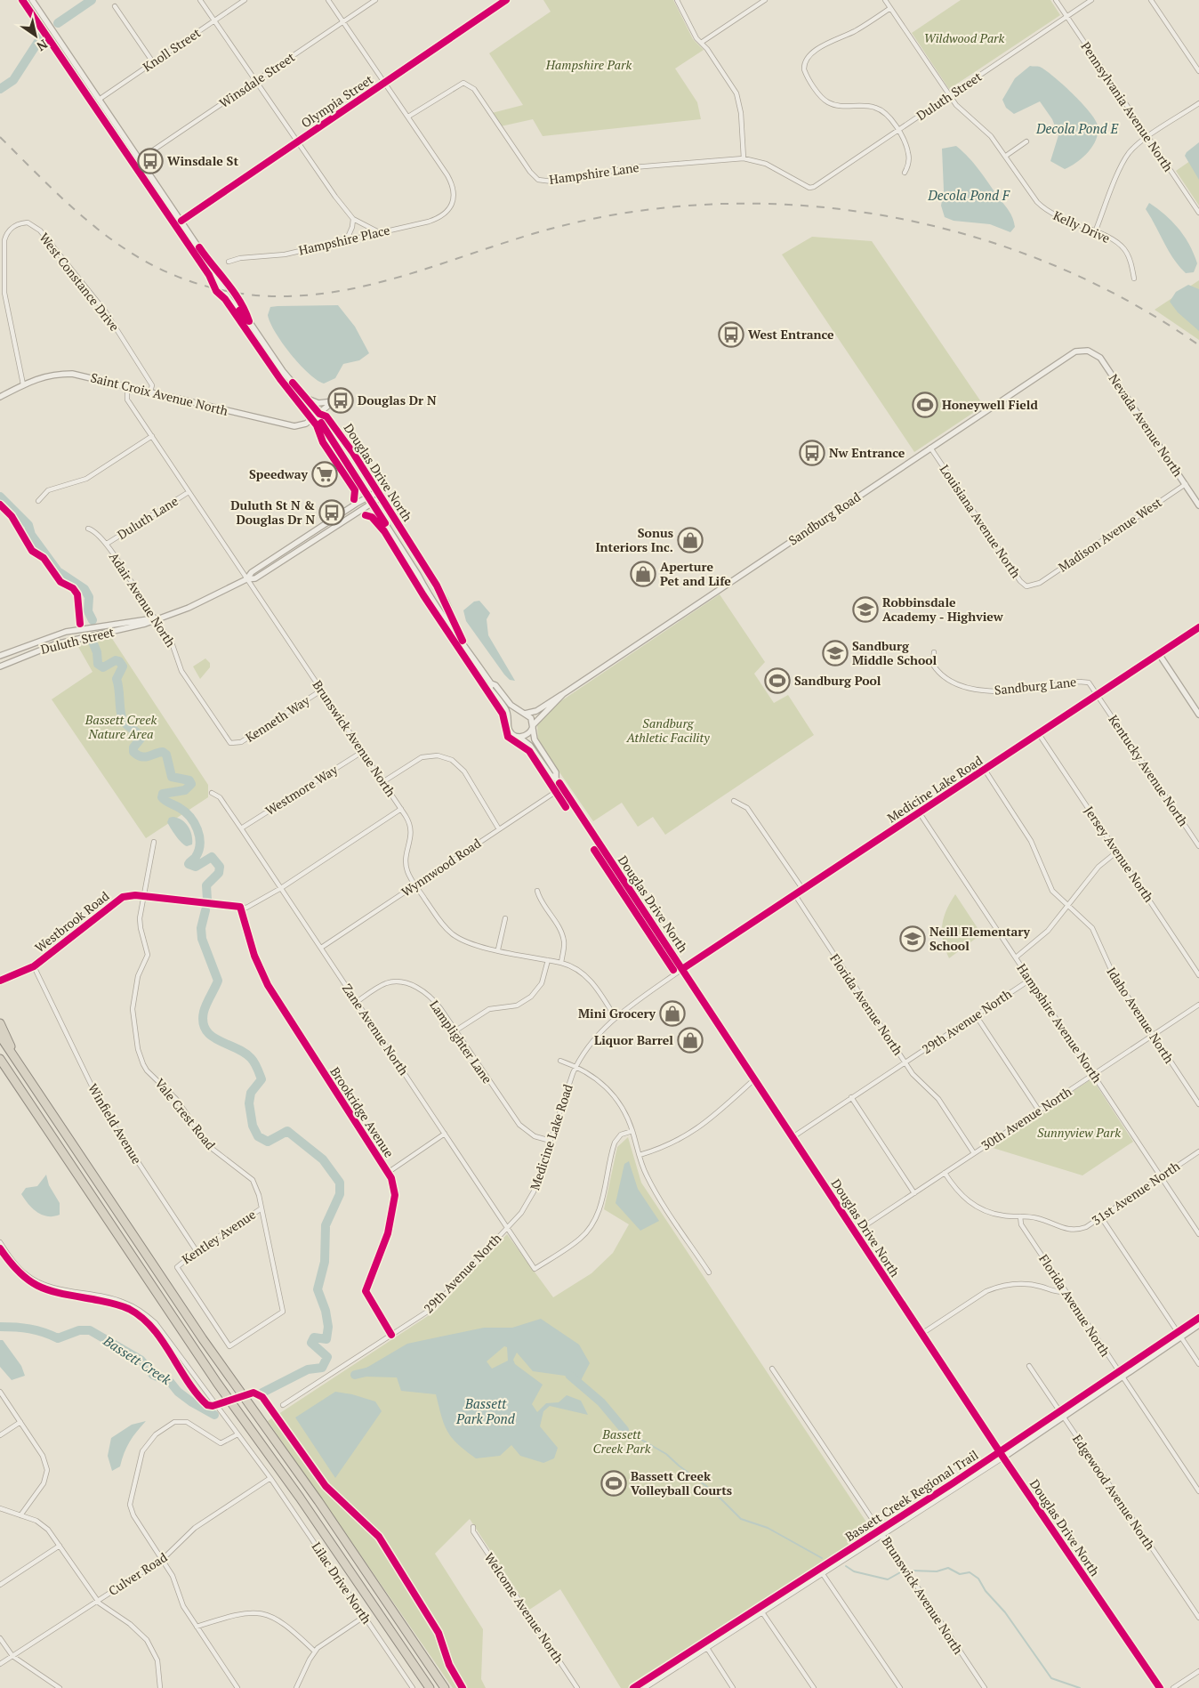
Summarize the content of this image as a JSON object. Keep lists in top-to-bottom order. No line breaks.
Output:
{"streets":{"street":["Knoll Street","Winsdale Street","Duluth Street","Olympia Street","Pennsylvania Avenue North","Hampshire Lane","Kelly Drive","Hampshire Place","West Constance Drive","Saint Croix Avenue North","Nevada Avenue North","Douglas Drive North","Duluth Lane","Sandburg Road","Louisiana Avenue North","Madison Avenue West","Adair Avenue North","Sandburg Lane","Kenneth Way","Brunswick Avenue North","Kentucky Avenue North","Medicine Lake Road","Westmore Way","Jersey Avenue North","Wynnwood Road","Westbrook Road","Florida Avenue North","Idaho Avenue North","29th Avenue North","Hampshire Avenue North","Zane Avenue North","Lamplighter Lane","Brookridge Avenue","Vale Crest Road","30th Avenue North","Winfield Avenue","31st Avenue North","Kentley Avenue","Edgewood Avenue North","Culver Road","Lilac Drive North","Welcome Avenue North"],"cycle path":["Bassett Creek Regional Trail"]},"crossings":[["Knoll Street","Douglas Drive North"],["Winsdale Street","Douglas Drive North"],["Duluth Street","Pennsylvania Avenue North"],["Duluth Street","Hampshire Lane"],["Duluth Street","Kelly Drive"],["Duluth Street","Douglas Drive North"],["Duluth Street","Adair Avenue North"],["Duluth Street","Brunswick Avenue North"],["Olympia Street","Douglas Drive North"],["Hampshire Lane","Hampshire Place"],["West Constance Drive","Saint Croix Avenue North"],["Saint Croix Avenue North","Douglas Drive North"],["Saint Croix Avenue North","Brunswick Avenue North"],["Nevada Avenue North","Sandburg Road"],["Nevada Avenue North","Madison Avenue West"],["Douglas Drive North","Sandburg Road"],["Douglas Drive North","Medicine Lake Road"],["Douglas Drive North","Wynnwood Road"],["Douglas Drive North","29th Avenue North"],["Douglas Drive North","30th Avenue North"],["Duluth Lane","Adair Avenue North"],["Duluth Lane","Brunswick Avenue North"],["Sandburg Road","Louisiana Avenue North"],["Louisiana Avenue North","Madison Avenue West"],["Adair Avenue North","Kenneth Way"],["Sandburg Lane","Kentucky Avenue North"],["Sandburg Lane","Medicine Lake Road"],["Kenneth Way","Brunswick Avenue North"],["Brunswick Avenue North","Medicine Lake Road"],["Brunswick Avenue North","Westmore Way"],["Brunswick Avenue North","Wynnwood Road"],["Brunswick Avenue North","Westbrook Road"],["Kentucky Avenue North","Medicine Lake Road"],["Medicine Lake Road","Jersey Avenue North"],["Medicine Lake Road","Florida Avenue North"],["Medicine Lake Road","Idaho Avenue North"],["Medicine Lake Road","29th Avenue North"],["Medicine Lake Road","Hampshire Avenue North"],["Medicine Lake Road","Zane Avenue North"],["Medicine Lake Road","Lamplighter Lane"],["Westmore Way","Zane Avenue North"],["Wynnwood Road","Zane Avenue North"],["Westbrook Road","Zane Avenue North"],["Westbrook Road","Brookridge Avenue"],["Westbrook Road","Vale Crest Road"],["Westbrook Road","Winfield Avenue"],["Florida Avenue North","29th Avenue North"],["Florida Avenue North","30th Avenue North"],["Florida Avenue North","31st Avenue North"],["Idaho Avenue North","30th Avenue North"],["29th Avenue North","Hampshire Avenue North"],["29th Avenue North","Zane Avenue North"],["29th Avenue North","Brookridge Avenue"],["Hampshire Avenue North","30th Avenue North"],["Hampshire Avenue North","31st Avenue North"],["Zane Avenue North","Lamplighter Lane"],["Vale Crest Road","Kentley Avenue"],["Winfield Avenue","Kentley Avenue"],["Culver Road","Lilac Drive North"]],"water":["Decola Pond E","Decola Pond F","Bassett Creek","Bassett Park Pond"],"parks":["Wildwood Park","Hampshire Park","Bassett Creek Nature Area","Sandburg Athletic Facility","Sunnyview Park","Bassett Creek Park"],"places":{"bus stop":["Winsdale St","West Entrance","Douglas Dr N","Nw Entrance","Duluth St N & Douglas Dr N"],"sports":["Honeywell Field","Sandburg Pool","Bassett Creek Volleyball Courts"],"supermarket":["Speedway"],"shop":["Sonus Interiors Inc.","Aperture Pet and Life","Mini Grocery","Liquor Barrel"],"school or university":["Robbinsdale Academy - Highview","Sandburg Middle School","Neill Elementary School"]},"north":"bottom right"}
